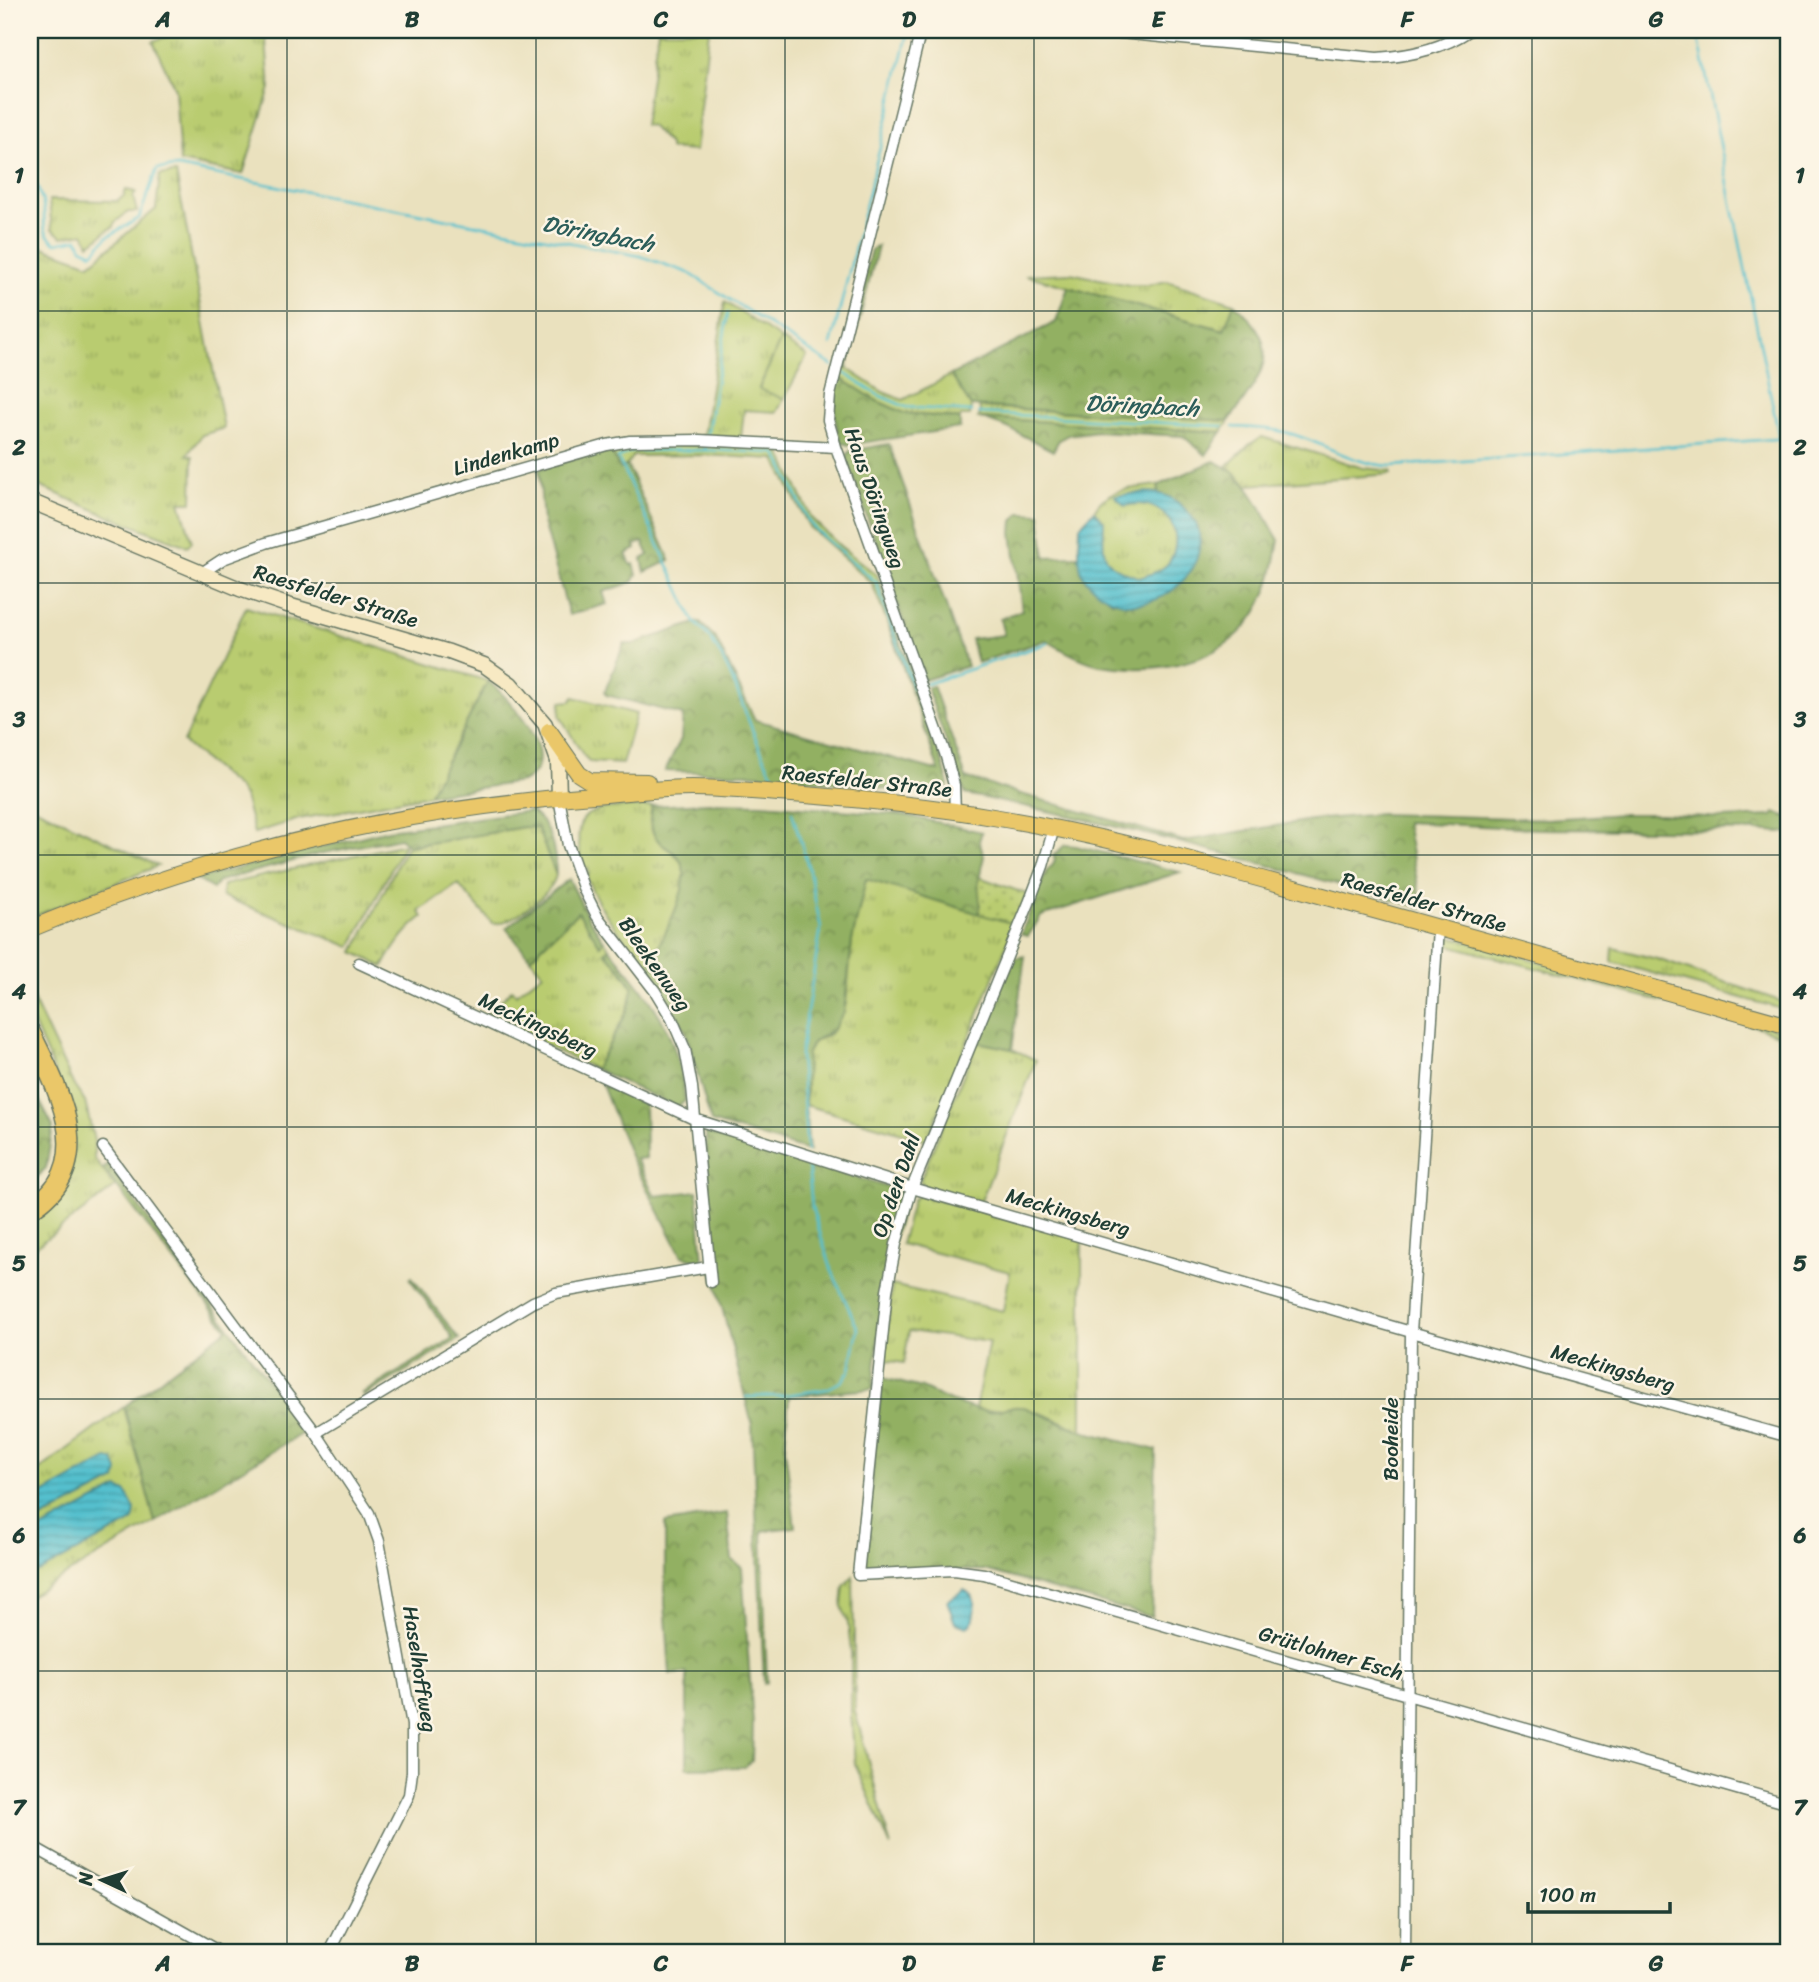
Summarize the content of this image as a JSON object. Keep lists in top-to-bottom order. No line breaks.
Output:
{"streets":{"main road":["Raesfelder Straße"],"street":["Lindenkamp","Haus Döringweg","Bleekenweg","Meckingsberg","Op den Dahl","Booheide","Grütlohner Esch","Haselhoffweg"]},"crossings":[["Lindenkamp","Haus Döringweg"],["Lindenkamp","Raesfelder Straße"],["Haus Döringweg","Raesfelder Straße"],["Raesfelder Straße","Bleekenweg"],["Raesfelder Straße","Op den Dahl"],["Raesfelder Straße","Booheide"],["Bleekenweg","Meckingsberg"],["Meckingsberg","Op den Dahl"],["Meckingsberg","Booheide"],["Op den Dahl","Grütlohner Esch"],["Booheide","Grütlohner Esch"]],"water":["Döringbach"],"scale_bar":"100 m","north":"left","grid":{"columns":["A","B","C","D","E","F","G"],"rows":["1","2","3","4","5","6","7"]}}
